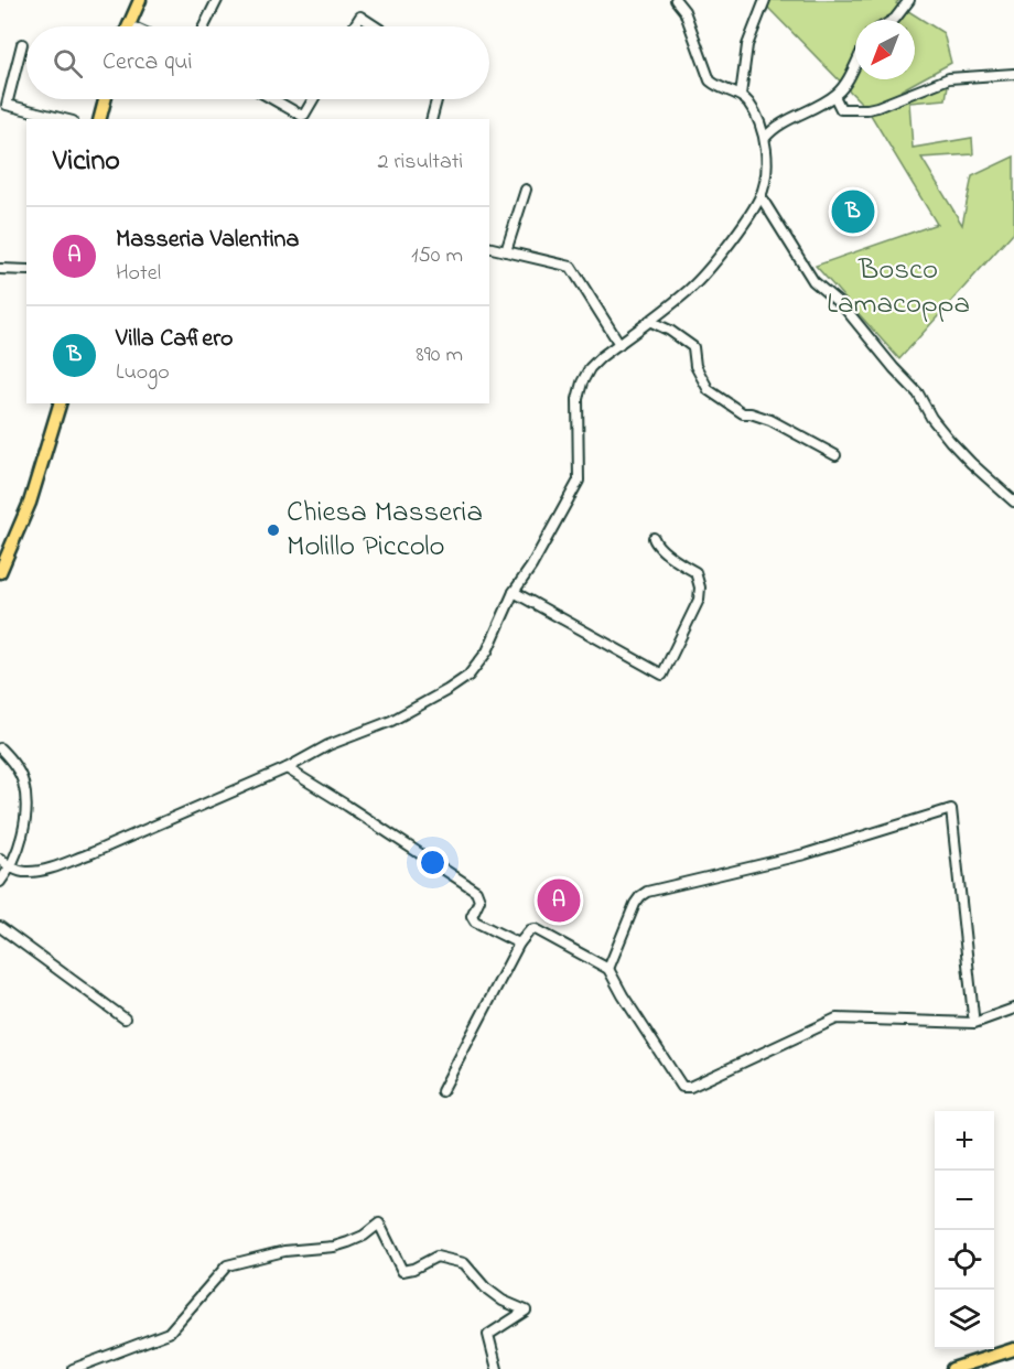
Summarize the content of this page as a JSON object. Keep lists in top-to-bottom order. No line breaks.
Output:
{"parks":["Bosco Lamacoppa"],"places":["Chiesa Masseria Molillo Piccolo"],"north":"bottom left","page":{"search":"Cerca qui","heading":["Vicino","2 risultati"],"pins":["B","A"],"list":[{"mark":"A","name":"Masseria Valentina","note":"Hotel","value":"150 m"},{"mark":"B","name":"Villa Cafiero","note":"Luogo","value":"890 m"}],"map_buttons":["+","−"]}}
